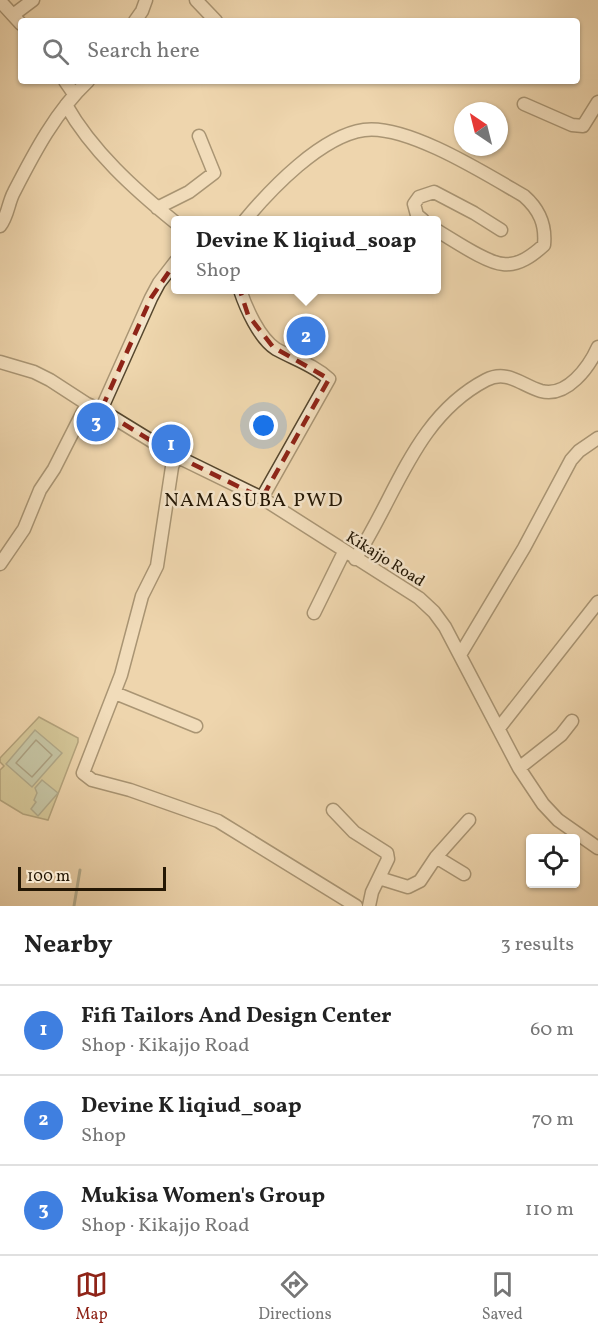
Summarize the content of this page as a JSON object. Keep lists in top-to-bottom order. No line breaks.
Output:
{"streets":{"street":["Kikajjo Road"]},"districts":["NAMASUBA PWD"],"scale_bar":"100 m","north":"top left","page":{"search":"Search here","popup":["Devine K liqiud_soap","Shop"],"pins":["2","3","1"],"scale":"100 m","heading":["Nearby","3 results"],"list":[{"mark":"1","name":"Fifi Tailors And Design Center","note":"Shop · Kikajjo Road","value":"60 m"},{"mark":"2","name":"Devine K liqiud_soap","note":"Shop","value":"70 m"},{"mark":"3","name":"Mukisa Women's Group","note":"Shop · Kikajjo Road","value":"110 m"}],"nav":["Map","Directions","Saved"]}}
